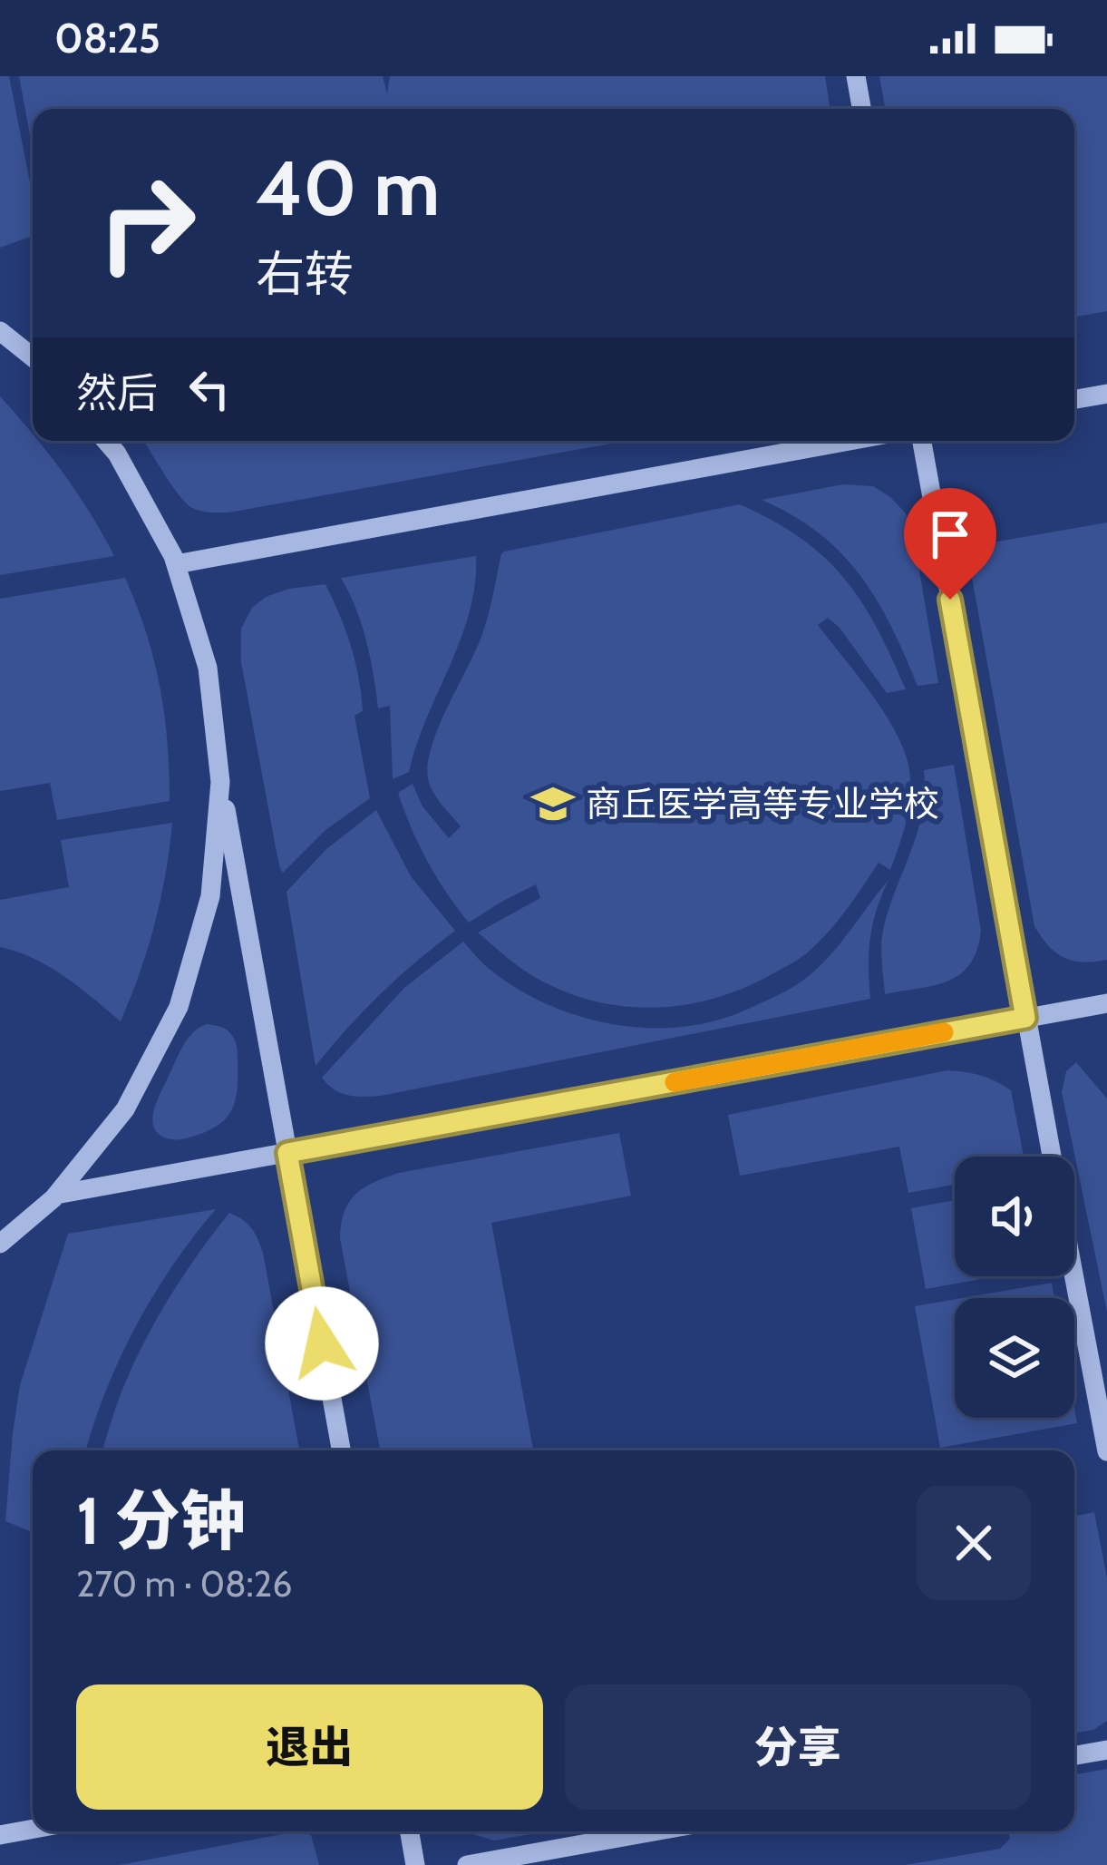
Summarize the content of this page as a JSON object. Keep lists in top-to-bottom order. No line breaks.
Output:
{"places":{"school or university":["商丘医学高等专业学校"]},"page":{"status":"08:25","turn":["40 m","右转"],"then":"然后","heading":["1 分钟","270 m · 08:26"],"buttons":["退出","分享"]}}
